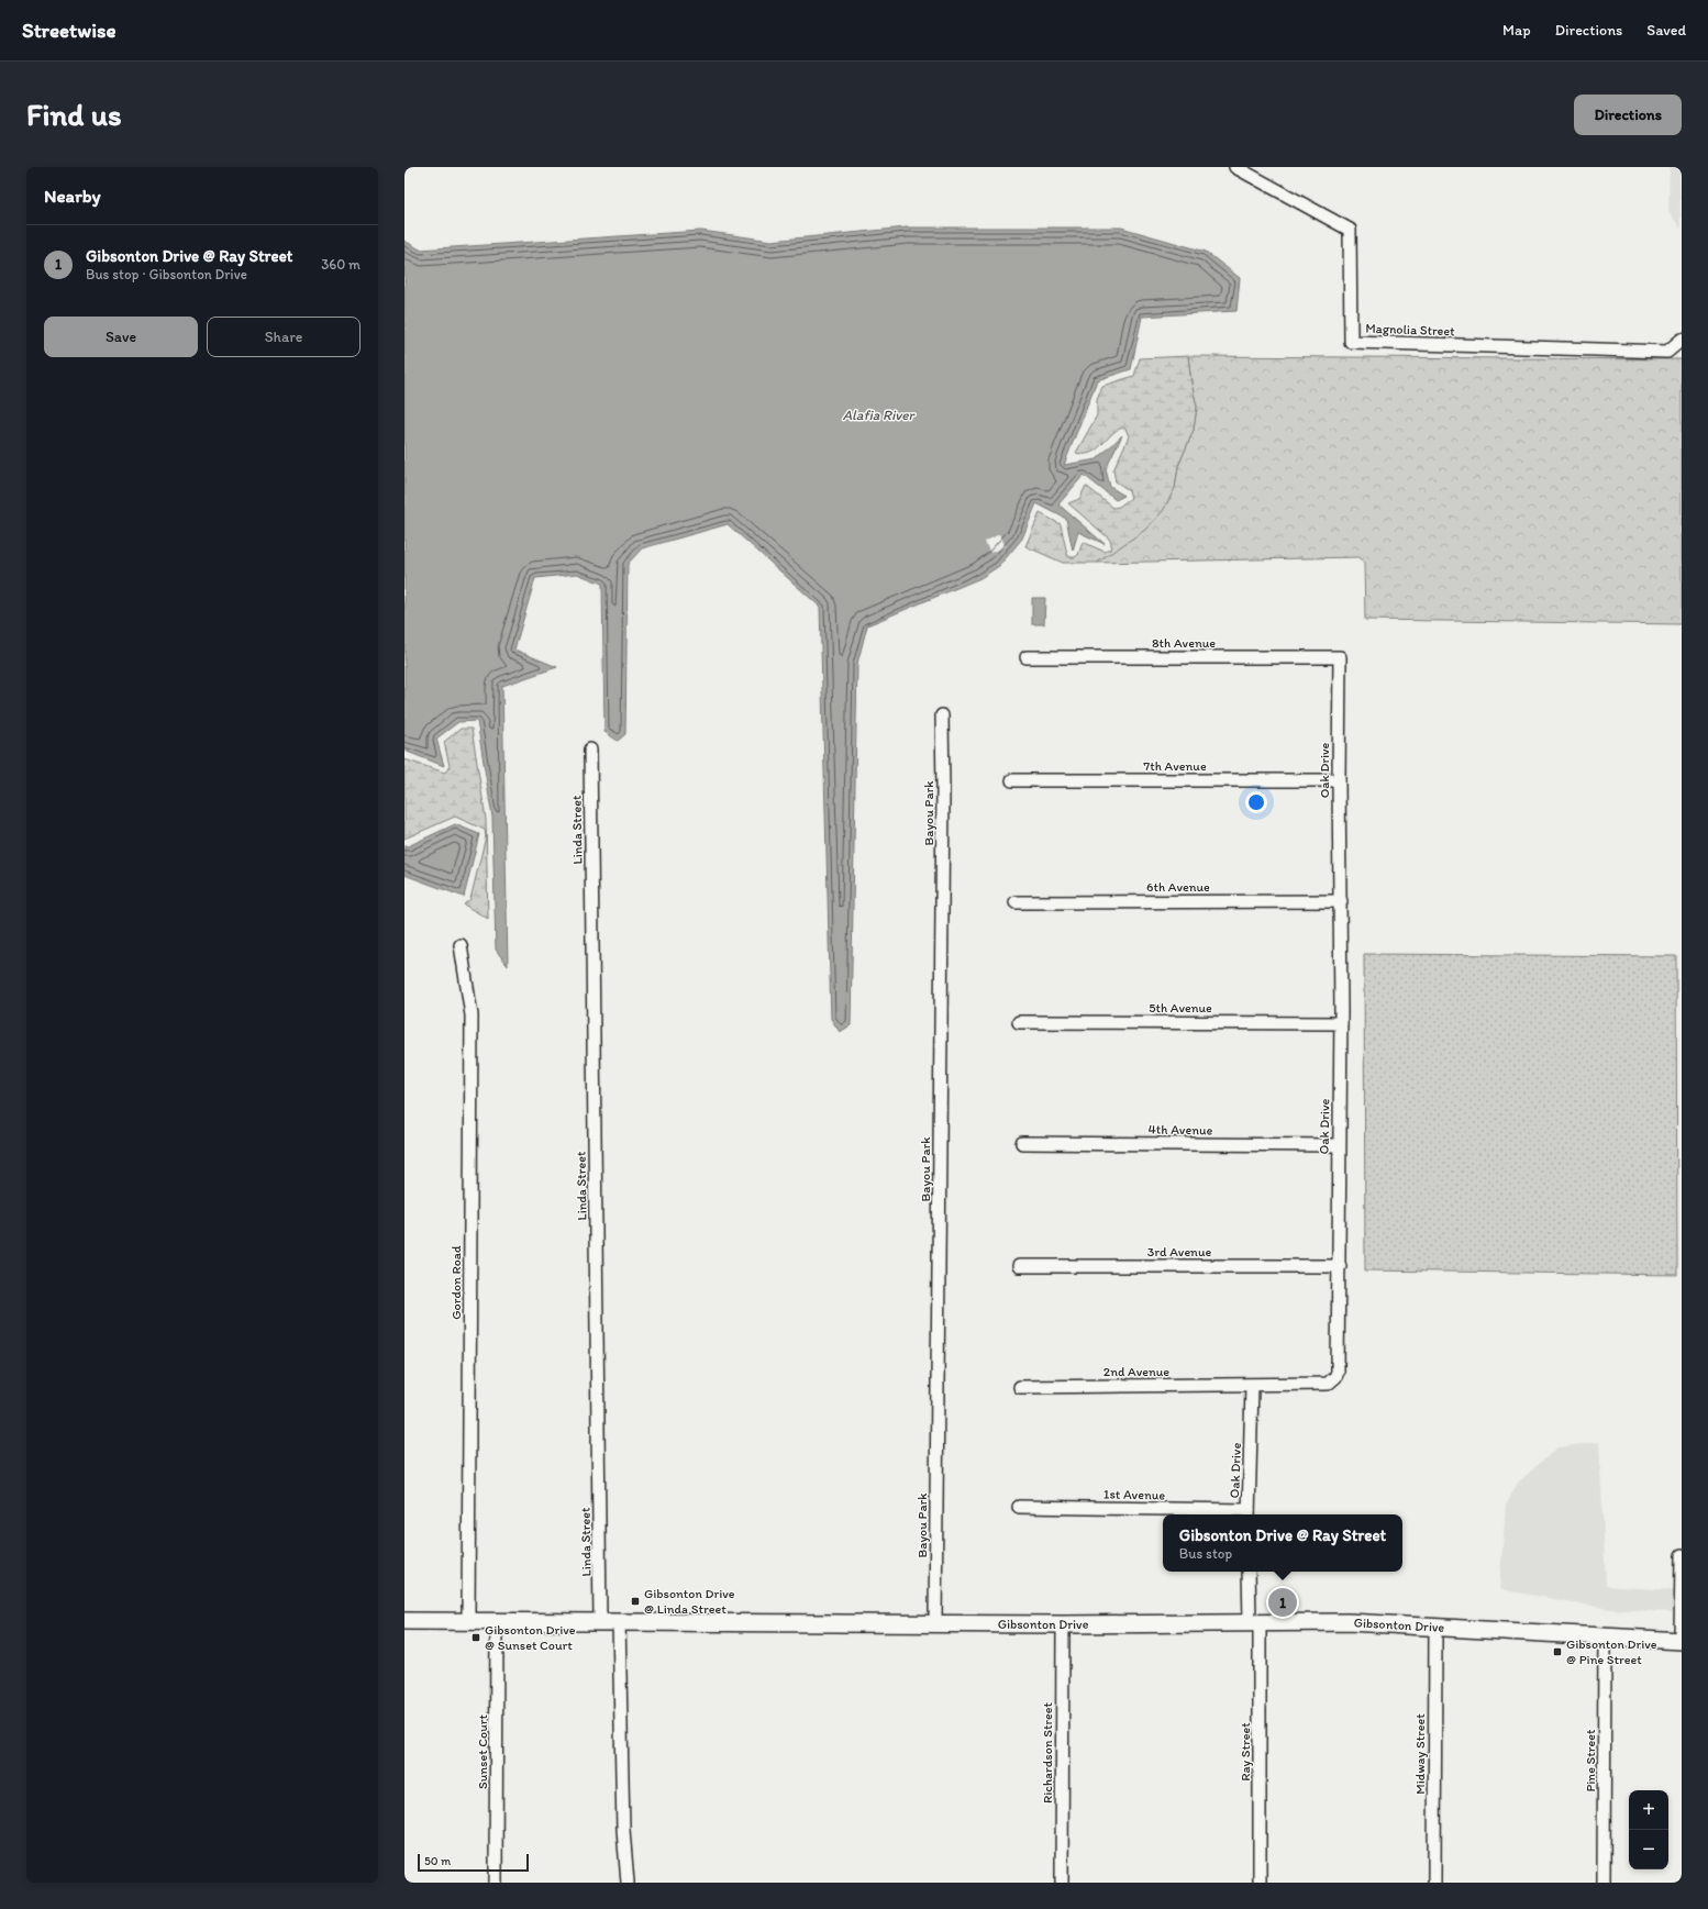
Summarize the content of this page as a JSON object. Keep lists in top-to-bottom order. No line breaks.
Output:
{"streets":{"main road":["Gibsonton Drive"],"street":["Magnolia Street","8th Avenue","7th Avenue","Oak Drive","Bayou Park","Linda Street","6th Avenue","5th Avenue","4th Avenue","3rd Avenue","Gordon Road","2nd Avenue","1st Avenue","Sunset Court","Ray Street","Richardson Street","Midway Street","Pine Street"]},"crossings":[["8th Avenue","Oak Drive"],["7th Avenue","Oak Drive"],["Oak Drive","6th Avenue"],["Oak Drive","5th Avenue"],["Oak Drive","4th Avenue"],["Oak Drive","3rd Avenue"],["Oak Drive","2nd Avenue"],["Oak Drive","1st Avenue"],["Bayou Park","Gibsonton Drive"],["Linda Street","Gibsonton Drive"],["Gordon Road","Gibsonton Drive"],["Gibsonton Drive","Sunset Court"],["Gibsonton Drive","Ray Street"],["Gibsonton Drive","Richardson Street"],["Gibsonton Drive","Midway Street"],["Gibsonton Drive","Pine Street"]],"water":["Alafia River"],"places":{"transit":["Gibsonton Drive @ Linda Street","Gibsonton Drive @ Sunset Court","Gibsonton Drive @ Pine Street"]},"scale_bar":"50 m","page":{"header":"Streetwise","nav":["Map","Directions","Saved"],"buttons":["Directions",["Save","Share"]],"title":"Find us","heading":"Nearby","list":[{"mark":"1","name":"Gibsonton Drive @ Ray Street","note":"Bus stop · Gibsonton Drive","value":"360 m"}],"popup":["Gibsonton Drive @ Ray Street","Bus stop"],"pins":"1","map_buttons":["+","−"],"scale":"50 m"}}
